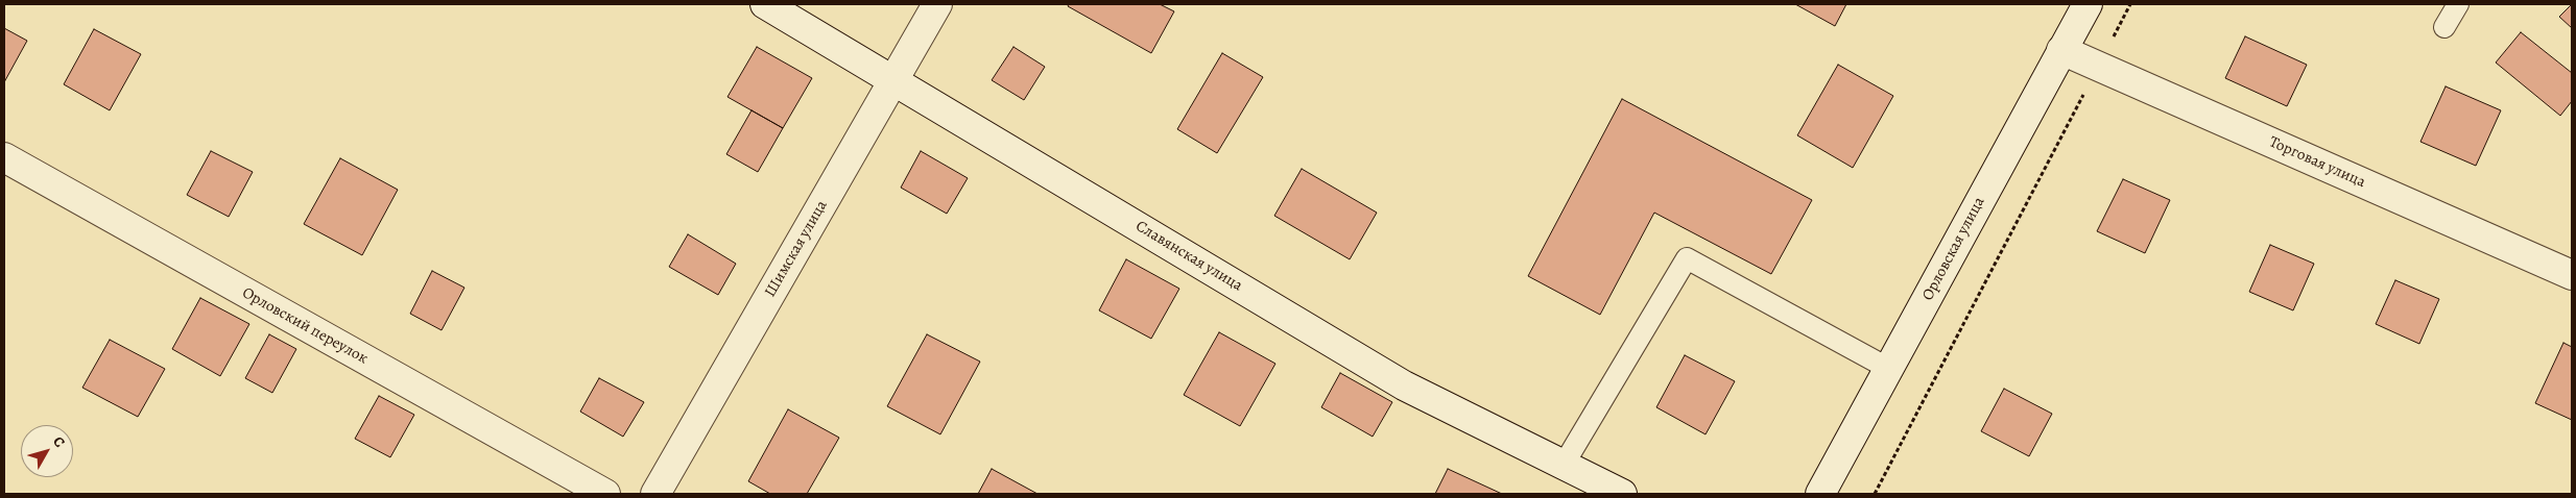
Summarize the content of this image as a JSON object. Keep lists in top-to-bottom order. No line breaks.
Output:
{"streets":{"street":["Торговая улица","Шимская улица","Орловская улица","Славянская улица","Орловский переулок"]},"crossings":[["Торговая улица","Орловская улица"],["Шимская улица","Славянская улица"]],"north":"top right"}
